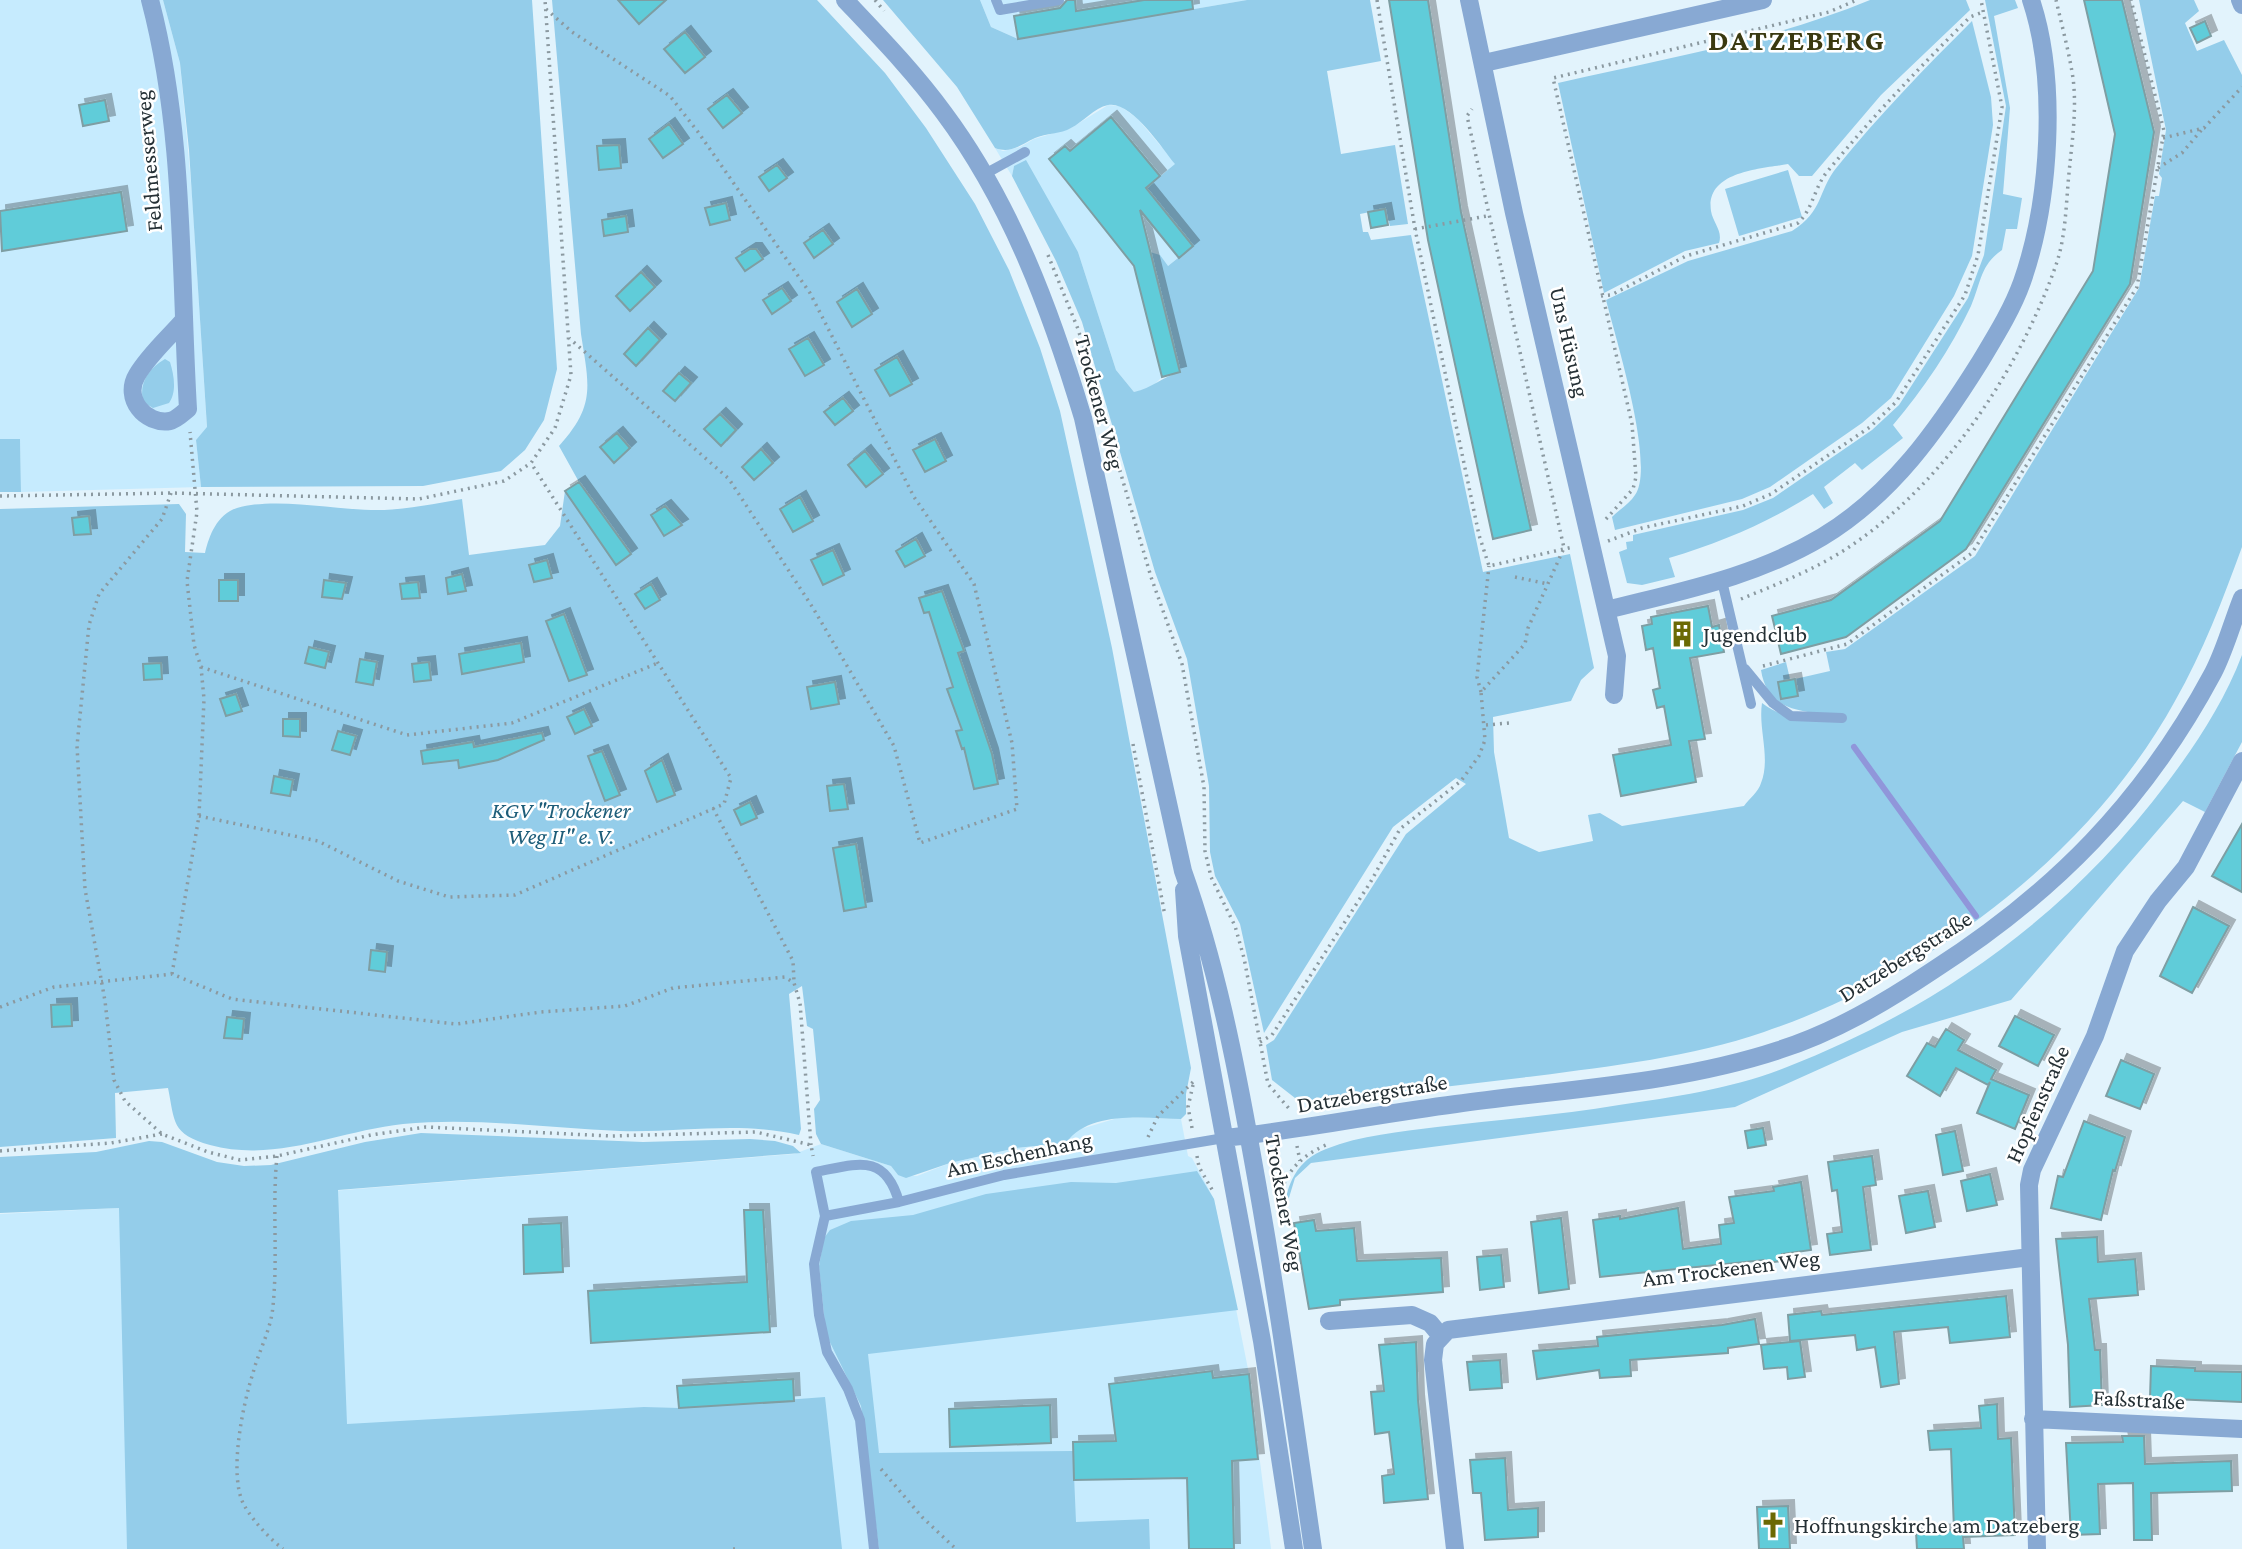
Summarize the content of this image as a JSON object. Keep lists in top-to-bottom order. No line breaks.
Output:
{"streets":{"street":["Feldmesserweg","Uns Hüsung","Trockener Weg","Datzebergstraße","Hopfenstraße","Am Trockenen Weg","Faßstraße"],"lane":["Am Eschenhang"]},"crossings":[["Trockener Weg","Datzebergstraße"],["Trockener Weg","Am Eschenhang"],["Datzebergstraße","Am Eschenhang"],["Hopfenstraße","Am Trockenen Weg"],["Hopfenstraße","Faßstraße"]],"districts":["DATZEBERG"],"parks":["KGV \"Trockener Weg II\" e. V."],"places":{"building":["Jugendclub"],"church":["Hoffnungskirche am Datzeberg"]}}
